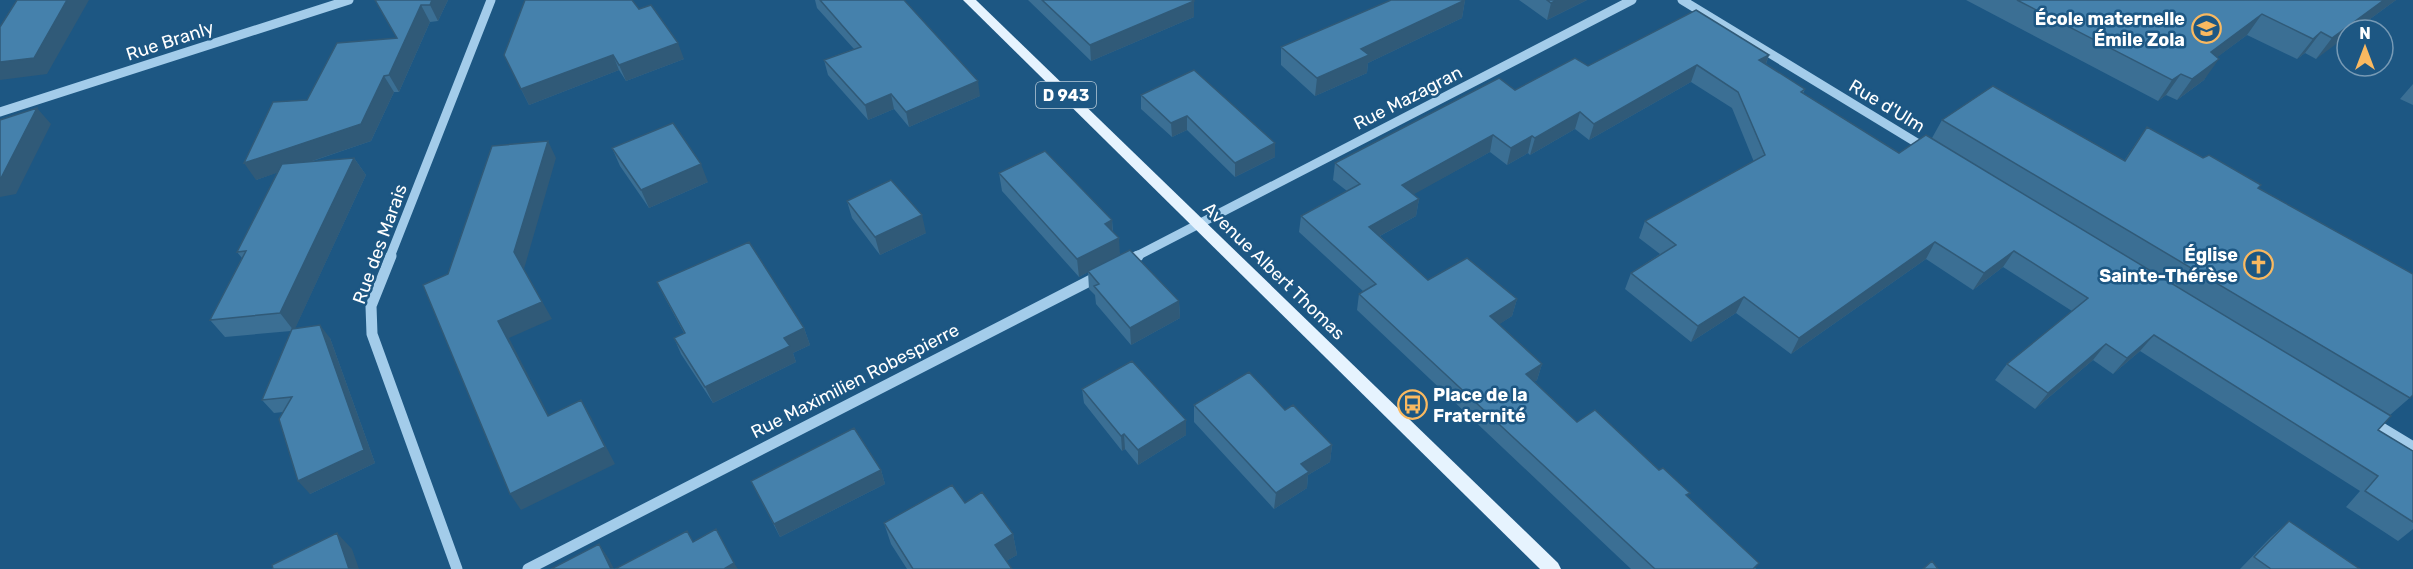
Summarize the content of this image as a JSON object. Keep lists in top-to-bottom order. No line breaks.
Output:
{"streets":{"main road":["D 943","Avenue Albert Thomas"],"street":["Rue Branly","Rue Mazagran","Rue d'Ulm","Rue des Marais","Rue Maximilien Robespierre"]},"crossings":[["Rue Mazagran","Avenue Albert Thomas"],["Rue Mazagran","Rue Maximilien Robespierre"],["Avenue Albert Thomas","Rue Maximilien Robespierre"]],"places":{"school or university":["École maternelle Émile Zola"],"church":["Église Sainte-Thérèse"],"bus stop":["Place de la Fraternité"]},"north":"top"}
